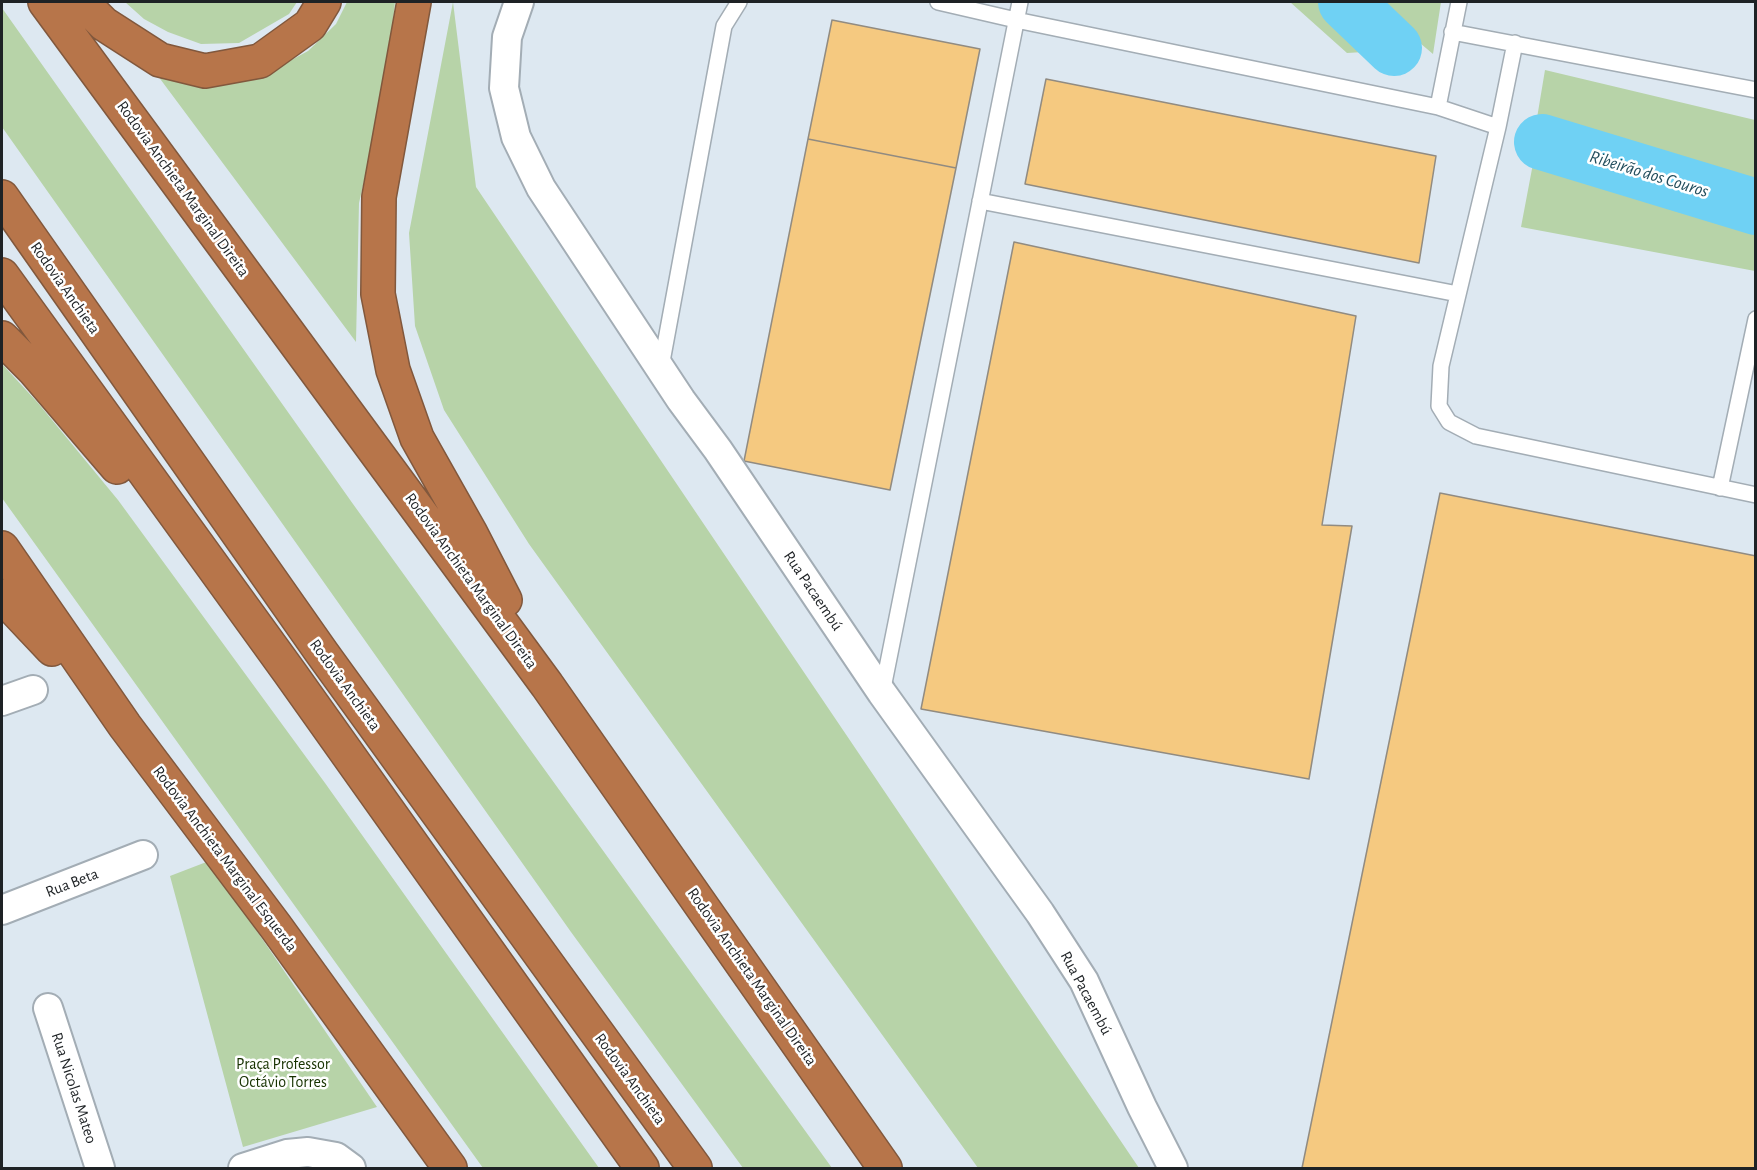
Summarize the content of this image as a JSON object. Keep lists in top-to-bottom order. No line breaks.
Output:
{"streets":{"highway":["Rodovia Anchieta Marginal Direita","Rodovia Anchieta","Rodovia Anchieta Marginal Esquerda"],"street":["Rua Pacaembú","Rua Beta","Rua Nicolas Mateo"]},"water":["Ribeirão dos Couros"],"parks":["Praça Professor Octávio Torres"]}
